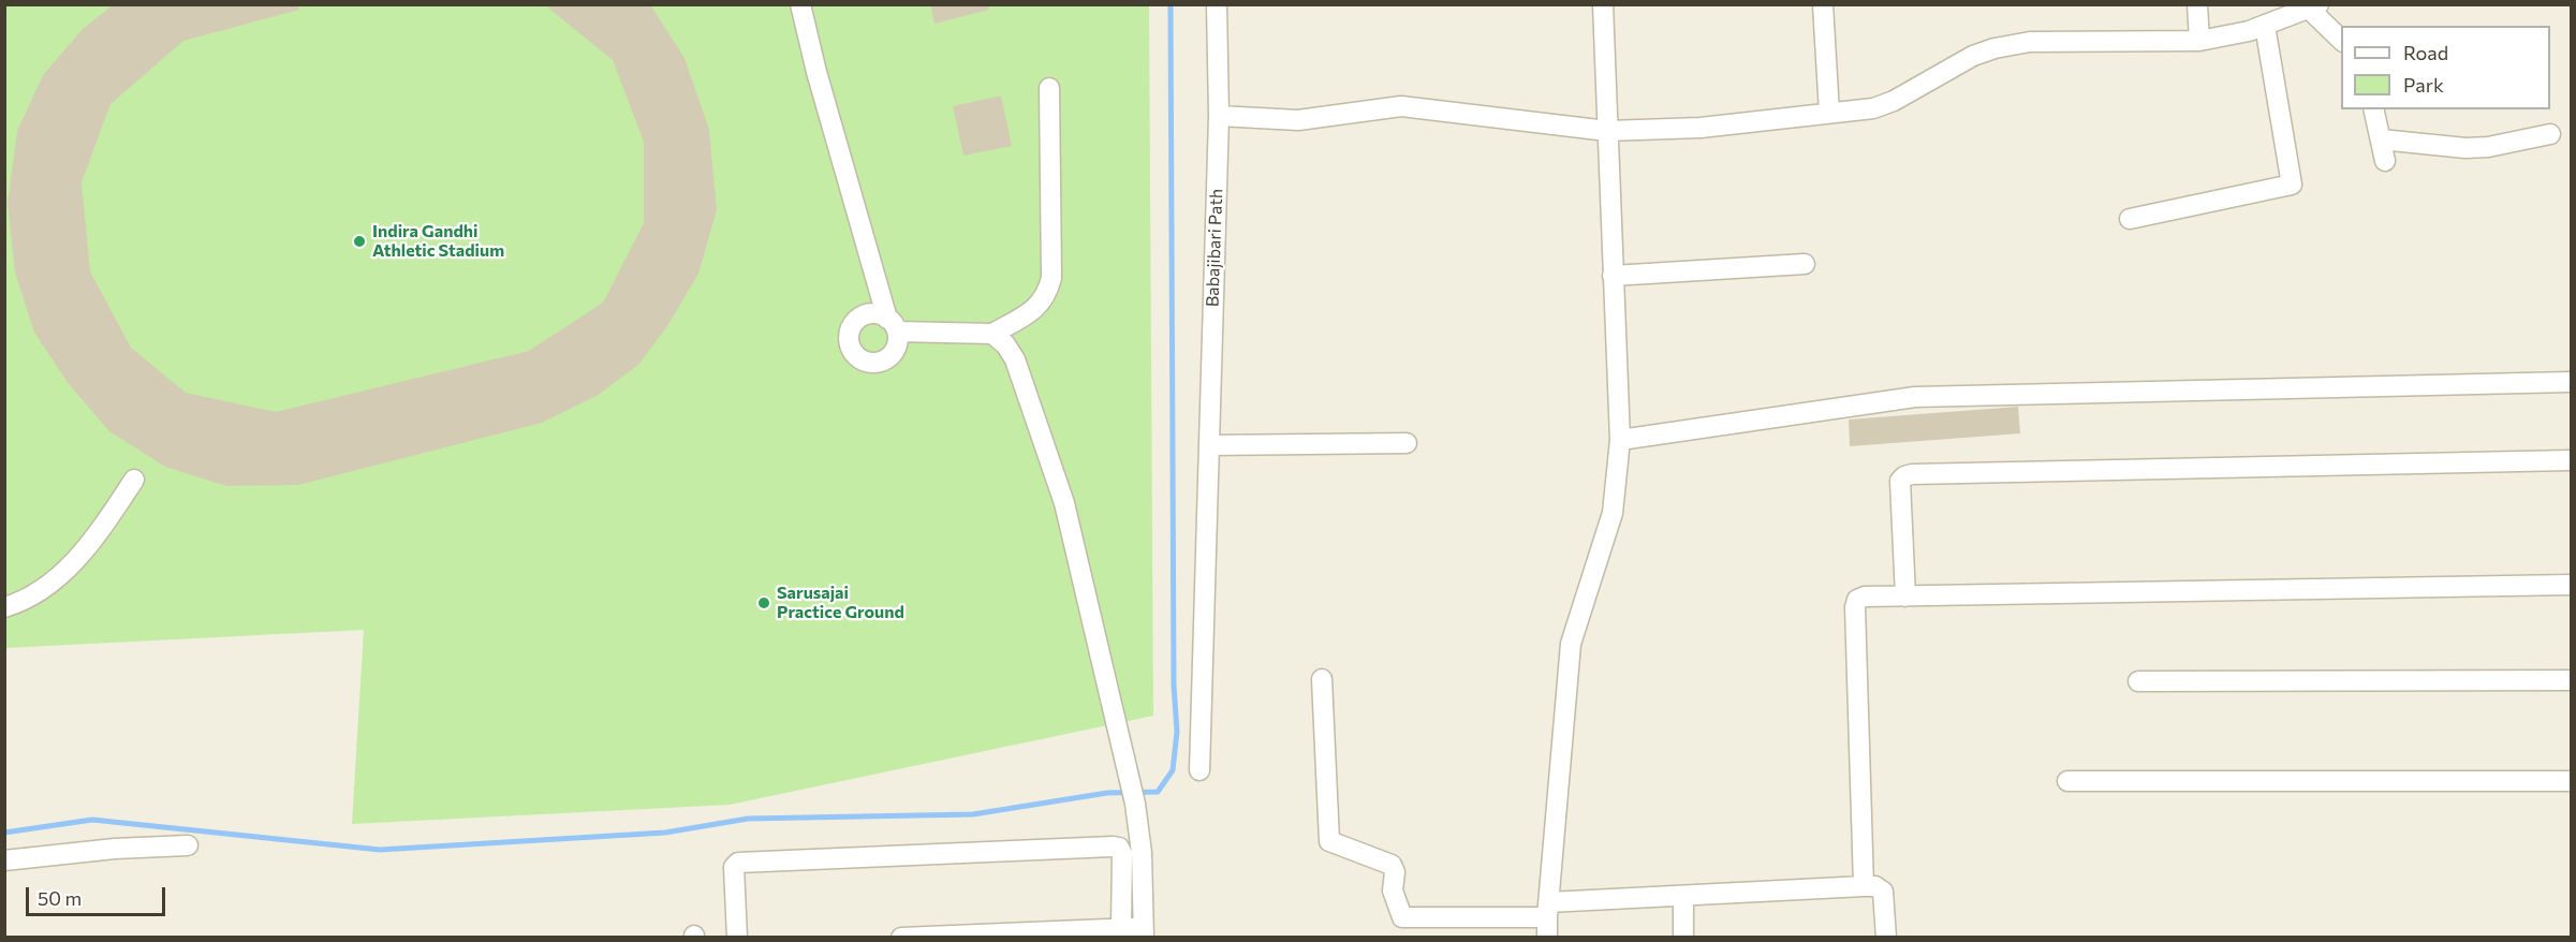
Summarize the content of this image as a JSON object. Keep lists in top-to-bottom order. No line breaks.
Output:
{"streets":{"street":["Babajibari Path"]},"places":["Indira Gandhi Athletic Stadium","Sarusajai Practice Ground"],"legend":["Road","Park"],"scale_bar":"50 m"}
